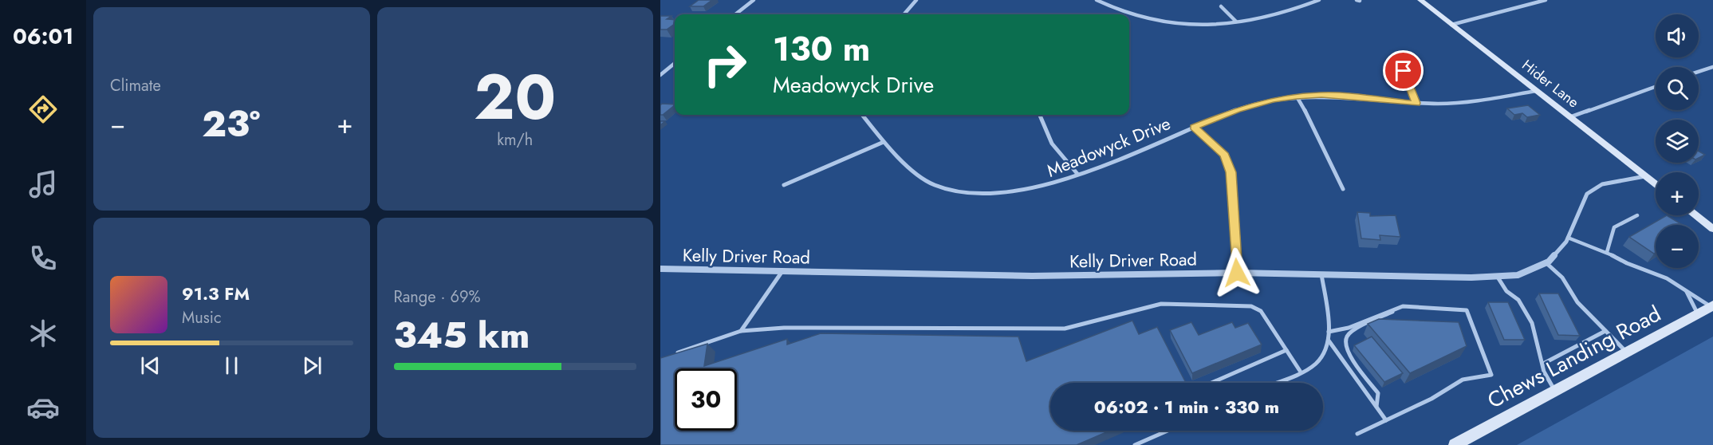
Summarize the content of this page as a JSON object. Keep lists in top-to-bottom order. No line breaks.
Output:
{"streets":{"street":["Hider Lane","Meadowyck Drive","Kelly Driver Road","Chews Landing Road"]},"crossings":[["Hider Lane","Meadowyck Drive"],["Hider Lane","Kelly Driver Road"]],"page":{"tabs":"06:01","tile":["Climate",["20","km/h"],["Range · 69%","345 km"]],"map_buttons":["+","−"],"turn":["130 m","Meadowyck Drive"],"heat":["−","23°","+"],"song":["91.3 FM","Music"],"limit":"30","trip":"06:02 · 1 min · 330 m"}}
